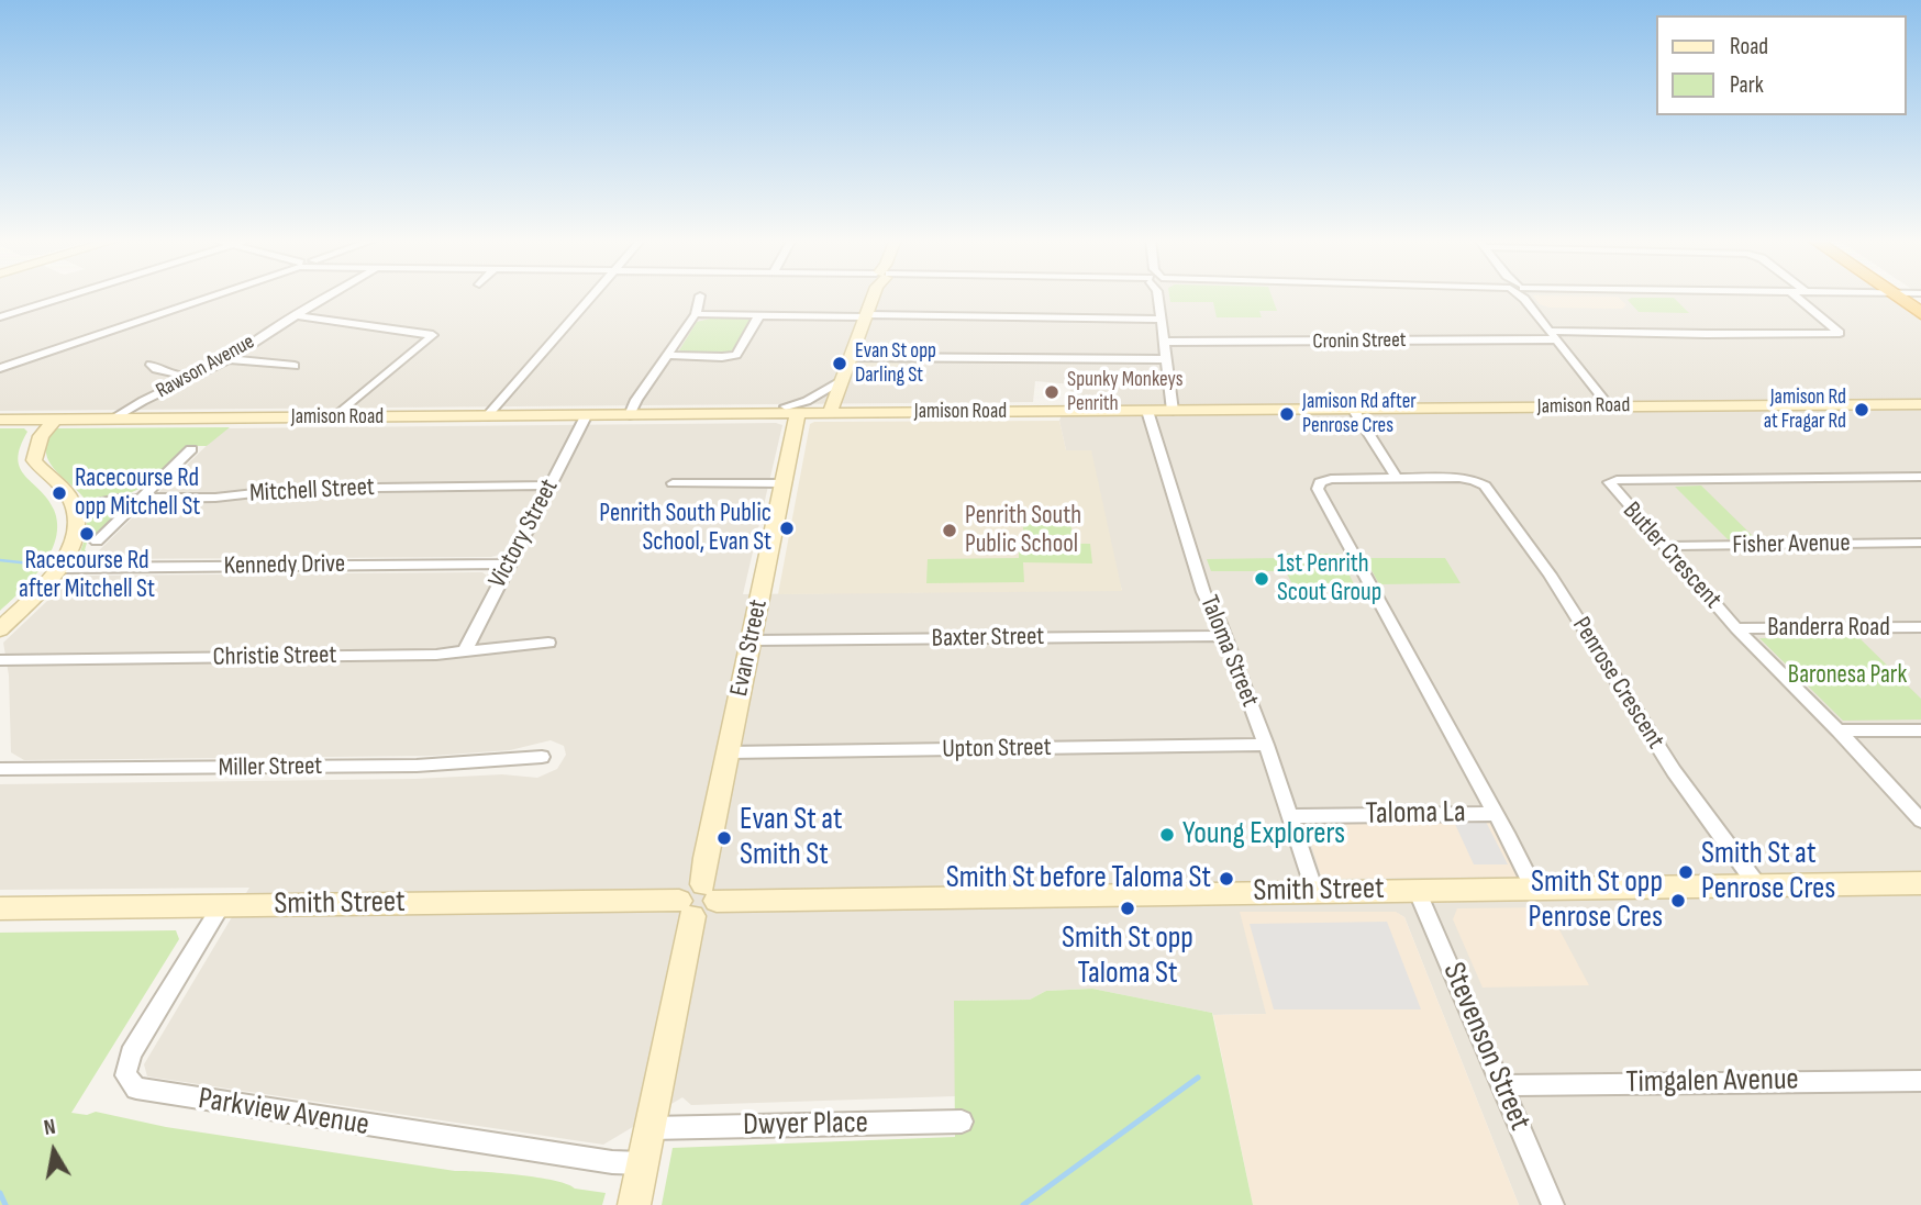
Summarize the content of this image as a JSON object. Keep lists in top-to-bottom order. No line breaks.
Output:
{"streets":{"street":["Cronin Street","Rawson Avenue","Jamison Road","Mitchell Street","Victory Street","Fisher Avenue","Butler Crescent","Kennedy Drive","Banderra Road","Baxter Street","Evan Street","Taloma Street","Christie Street","Penrose Crescent","Upton Street","Miller Street","Taloma La","Smith Street","Stevenson Street","Timgalen Avenue","Parkview Avenue","Dwyer Place"]},"crossings":[["Rawson Avenue","Jamison Road"],["Jamison Road","Victory Street"],["Jamison Road","Evan Street"],["Jamison Road","Taloma Street"],["Mitchell Street","Victory Street"],["Victory Street","Kennedy Drive"],["Victory Street","Christie Street"],["Fisher Avenue","Butler Crescent"],["Butler Crescent","Banderra Road"],["Baxter Street","Evan Street"],["Baxter Street","Taloma Street"],["Evan Street","Upton Street"],["Evan Street","Smith Street"],["Evan Street","Parkview Avenue"],["Evan Street","Dwyer Place"],["Taloma Street","Upton Street"],["Taloma Street","Taloma La"],["Taloma Street","Smith Street"],["Penrose Crescent","Taloma La"],["Penrose Crescent","Smith Street"],["Smith Street","Stevenson Street"],["Smith Street","Parkview Avenue"],["Stevenson Street","Timgalen Avenue"]],"parks":["Baronesa Park"],"places":["Evan St opp Darling St","Spunky Monkeys Penrith","Jamison Rd at Fragar Rd","Jamison Rd after Penrose Cres","Racecourse Rd opp Mitchell St","Penrith South Public School, Evan St","Penrith South Public School","Racecourse Rd after Mitchell St","1st Penrith Scout Group","Young Explorers","Evan St at Smith St","Smith St at Penrose Cres","Smith St before Taloma St","Smith St opp Penrose Cres","Smith St opp Taloma St"],"legend":["Road","Park"],"north":"top"}
